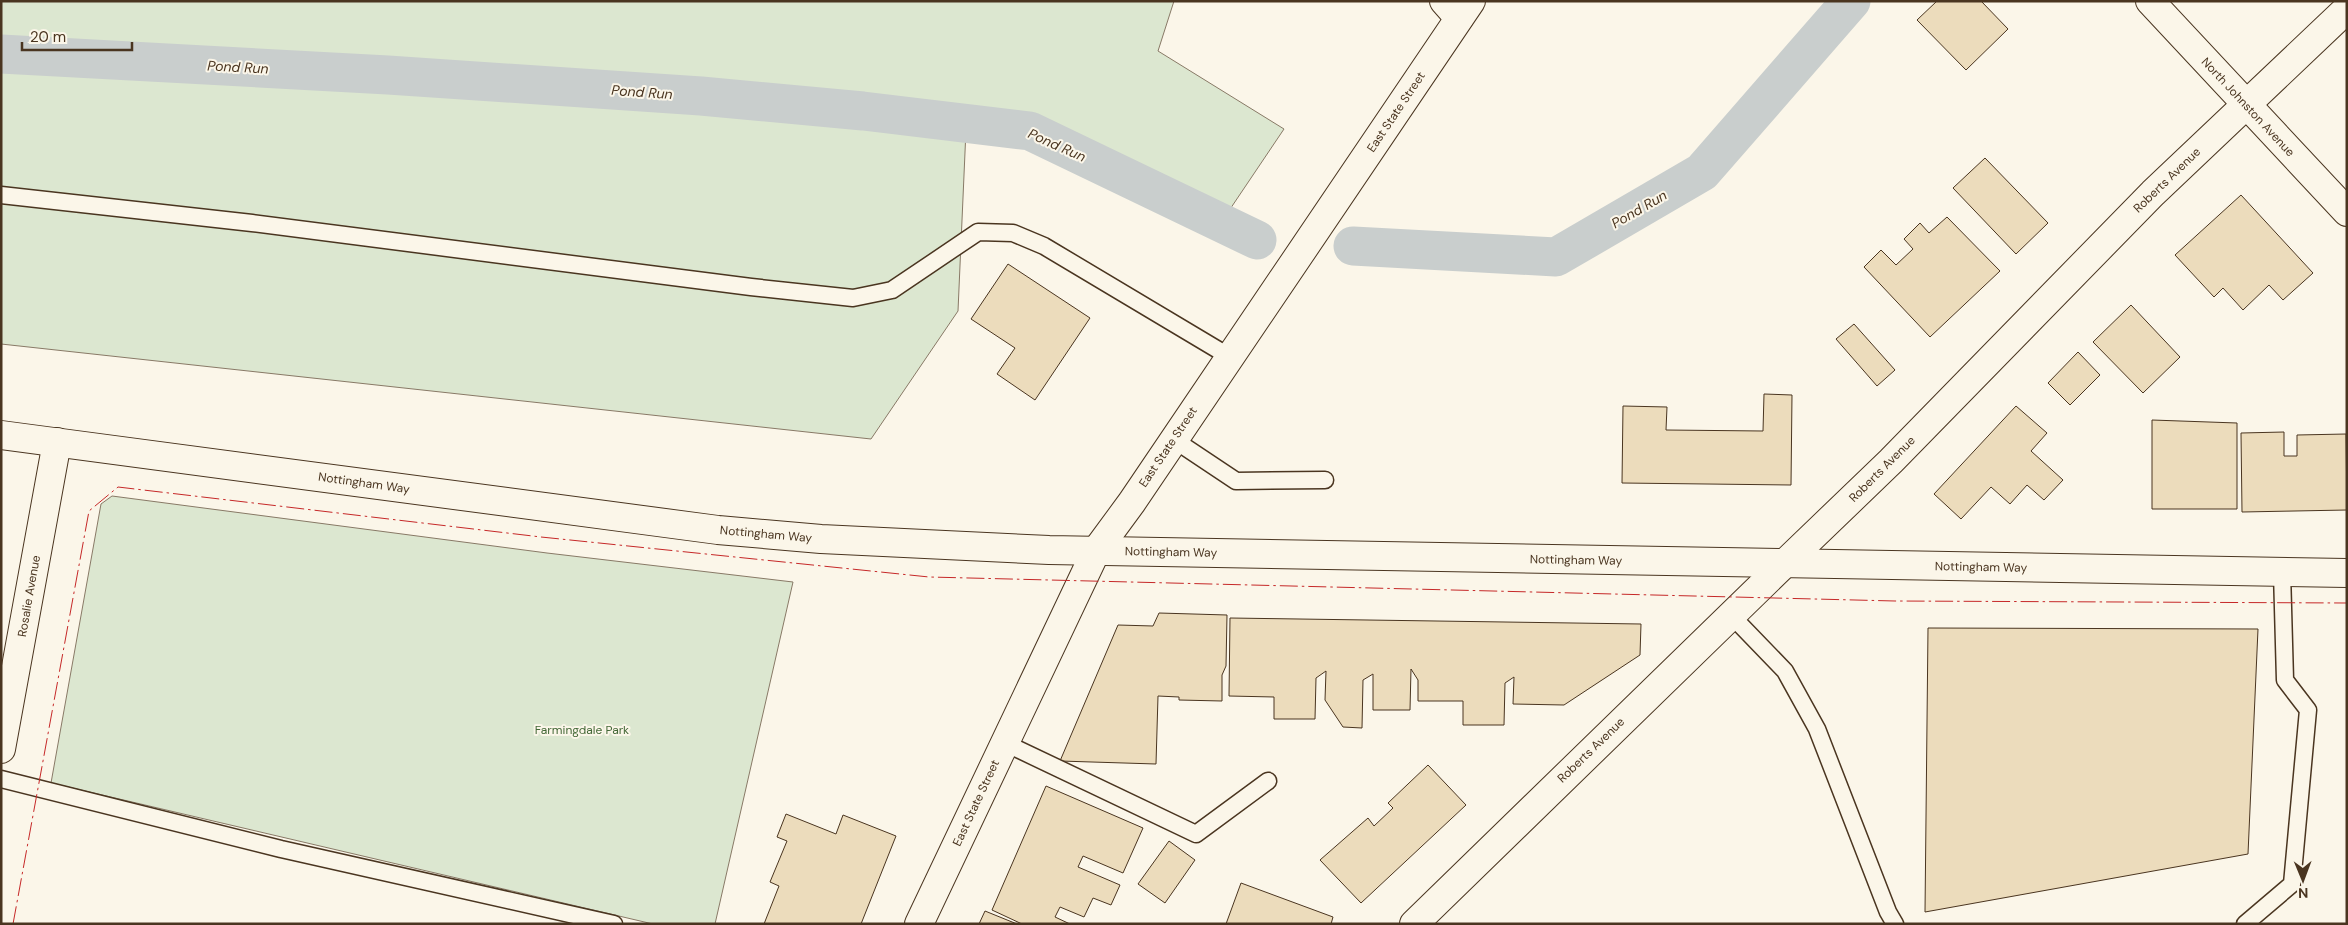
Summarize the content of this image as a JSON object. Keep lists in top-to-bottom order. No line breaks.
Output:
{"streets":{"street":["North Johnston Avenue","East State Street","Roberts Avenue","Nottingham Way","Rosalie Avenue"]},"crossings":[["North Johnston Avenue","Roberts Avenue"],["East State Street","Nottingham Way"],["Roberts Avenue","Nottingham Way"],["Nottingham Way","Rosalie Avenue"]],"water":["Pond Run"],"parks":["Farmingdale Park"],"scale_bar":"20 m","north":"bottom"}
